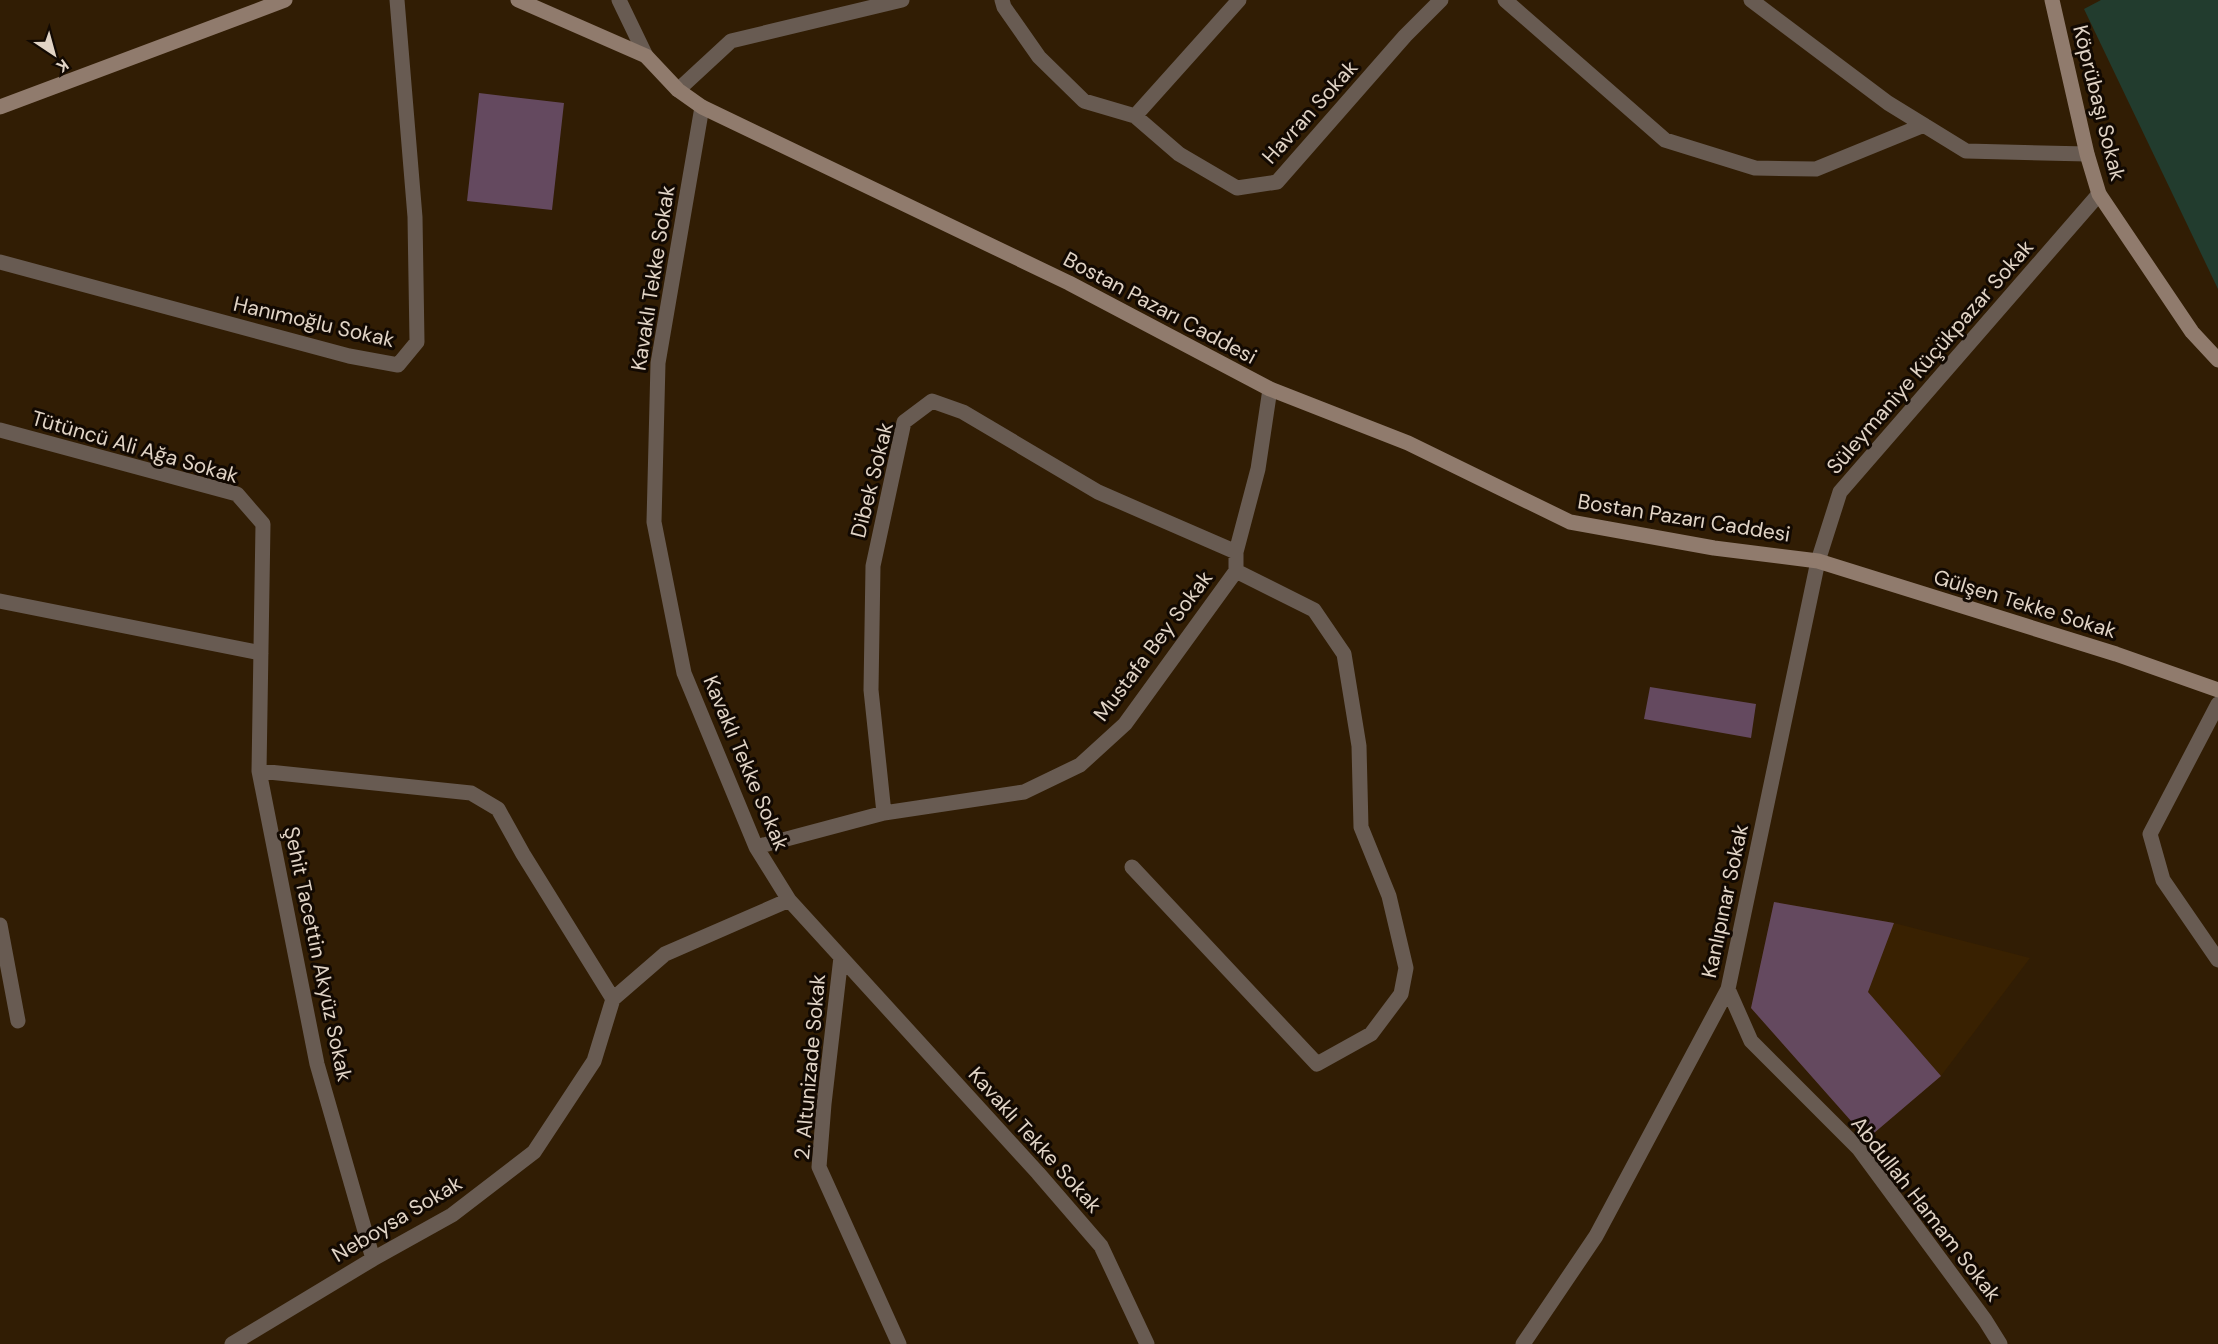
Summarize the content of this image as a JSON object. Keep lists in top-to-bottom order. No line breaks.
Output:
{"streets":{"street":["Köprübaşı Sokak","Havran Sokak","Kavaklı Tekke Sokak","Bostan Pazarı Caddesi","Hanımoğlu Sokak","Süleymaniye Küçükpazar Sokak","Tütüncü Ali Ağa Sokak","Dibek Sokak","Gülşen Tekke Sokak","Mustafa Bey Sokak","Kanlıpınar Sokak","Şehit Tacettin Akyüz Sokak","2. Altunizade Sokak","Abdullah Hamam Sokak","Neboysa Sokak"]},"crossings":[["Köprübaşı Sokak","Süleymaniye Küçükpazar Sokak"],["Kavaklı Tekke Sokak","Bostan Pazarı Caddesi"],["Kavaklı Tekke Sokak","Mustafa Bey Sokak"],["Kavaklı Tekke Sokak","2. Altunizade Sokak"],["Bostan Pazarı Caddesi","Süleymaniye Küçükpazar Sokak"],["Bostan Pazarı Caddesi","Gülşen Tekke Sokak"],["Bostan Pazarı Caddesi","Mustafa Bey Sokak"],["Bostan Pazarı Caddesi","Kanlıpınar Sokak"],["Süleymaniye Küçükpazar Sokak","Gülşen Tekke Sokak"],["Süleymaniye Küçükpazar Sokak","Kanlıpınar Sokak"],["Tütüncü Ali Ağa Sokak","Şehit Tacettin Akyüz Sokak"],["Dibek Sokak","Mustafa Bey Sokak"],["Gülşen Tekke Sokak","Kanlıpınar Sokak"],["Kanlıpınar Sokak","Abdullah Hamam Sokak"],["Şehit Tacettin Akyüz Sokak","Neboysa Sokak"]],"north":"bottom right"}
